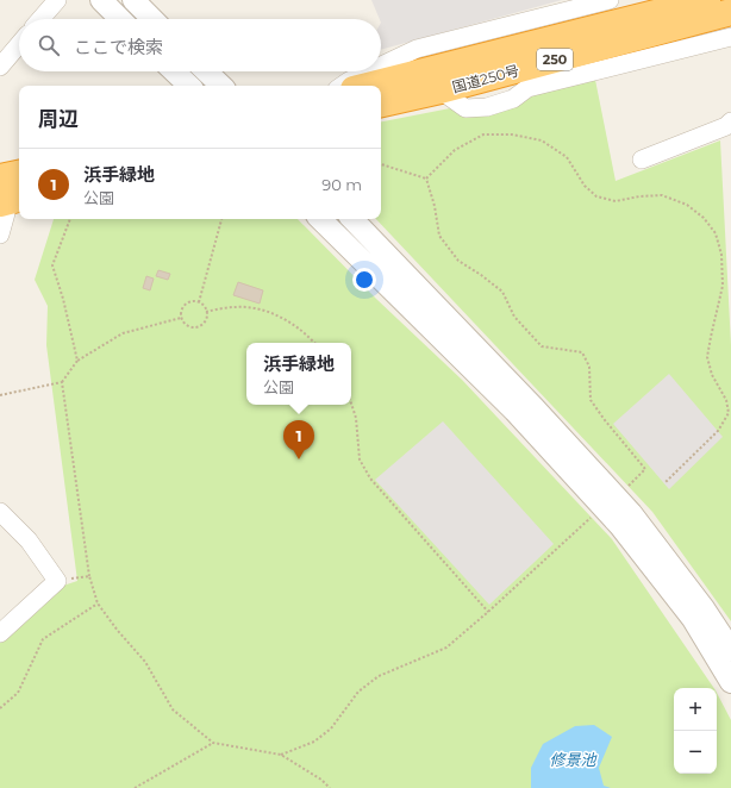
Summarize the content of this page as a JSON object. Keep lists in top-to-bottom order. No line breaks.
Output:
{"streets":{"highway":["250","国道250号"]},"water":["修景池"],"page":{"search":"ここで検索","heading":"周辺","list":[{"mark":"1","name":"浜手緑地","note":"公園","value":"90 m"}],"popup":["浜手緑地","公園"],"pins":"1","map_buttons":["+","−"]}}
